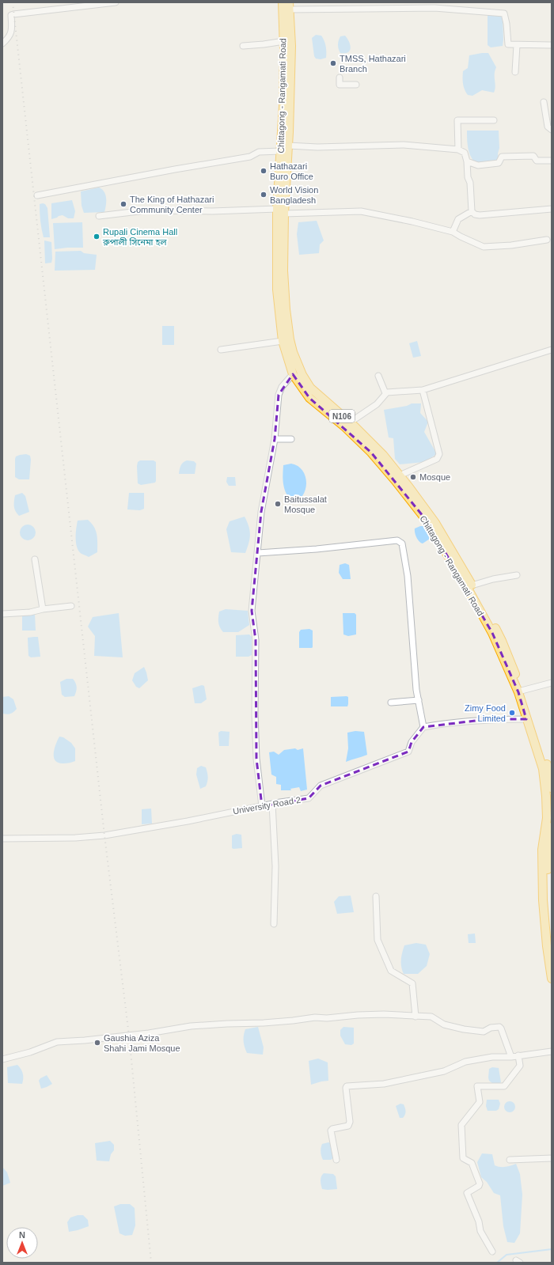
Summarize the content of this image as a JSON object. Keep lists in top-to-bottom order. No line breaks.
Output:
{"streets":{"highway":["Chittagong - Rangamati Road","N106"],"street":["University Road 2"]},"places":["TMSS, Hathazari Branch","Hathazari Buro Office","World Vision Bangladesh","The King of Hathazari Community Center","Rupali Cinema Hall রুপালী সিনেমা হল","Mosque","Baitussalat Mosque","Zimy Food Limited","Gaushia Aziza Shahi Jami Mosque"],"north":"top"}
